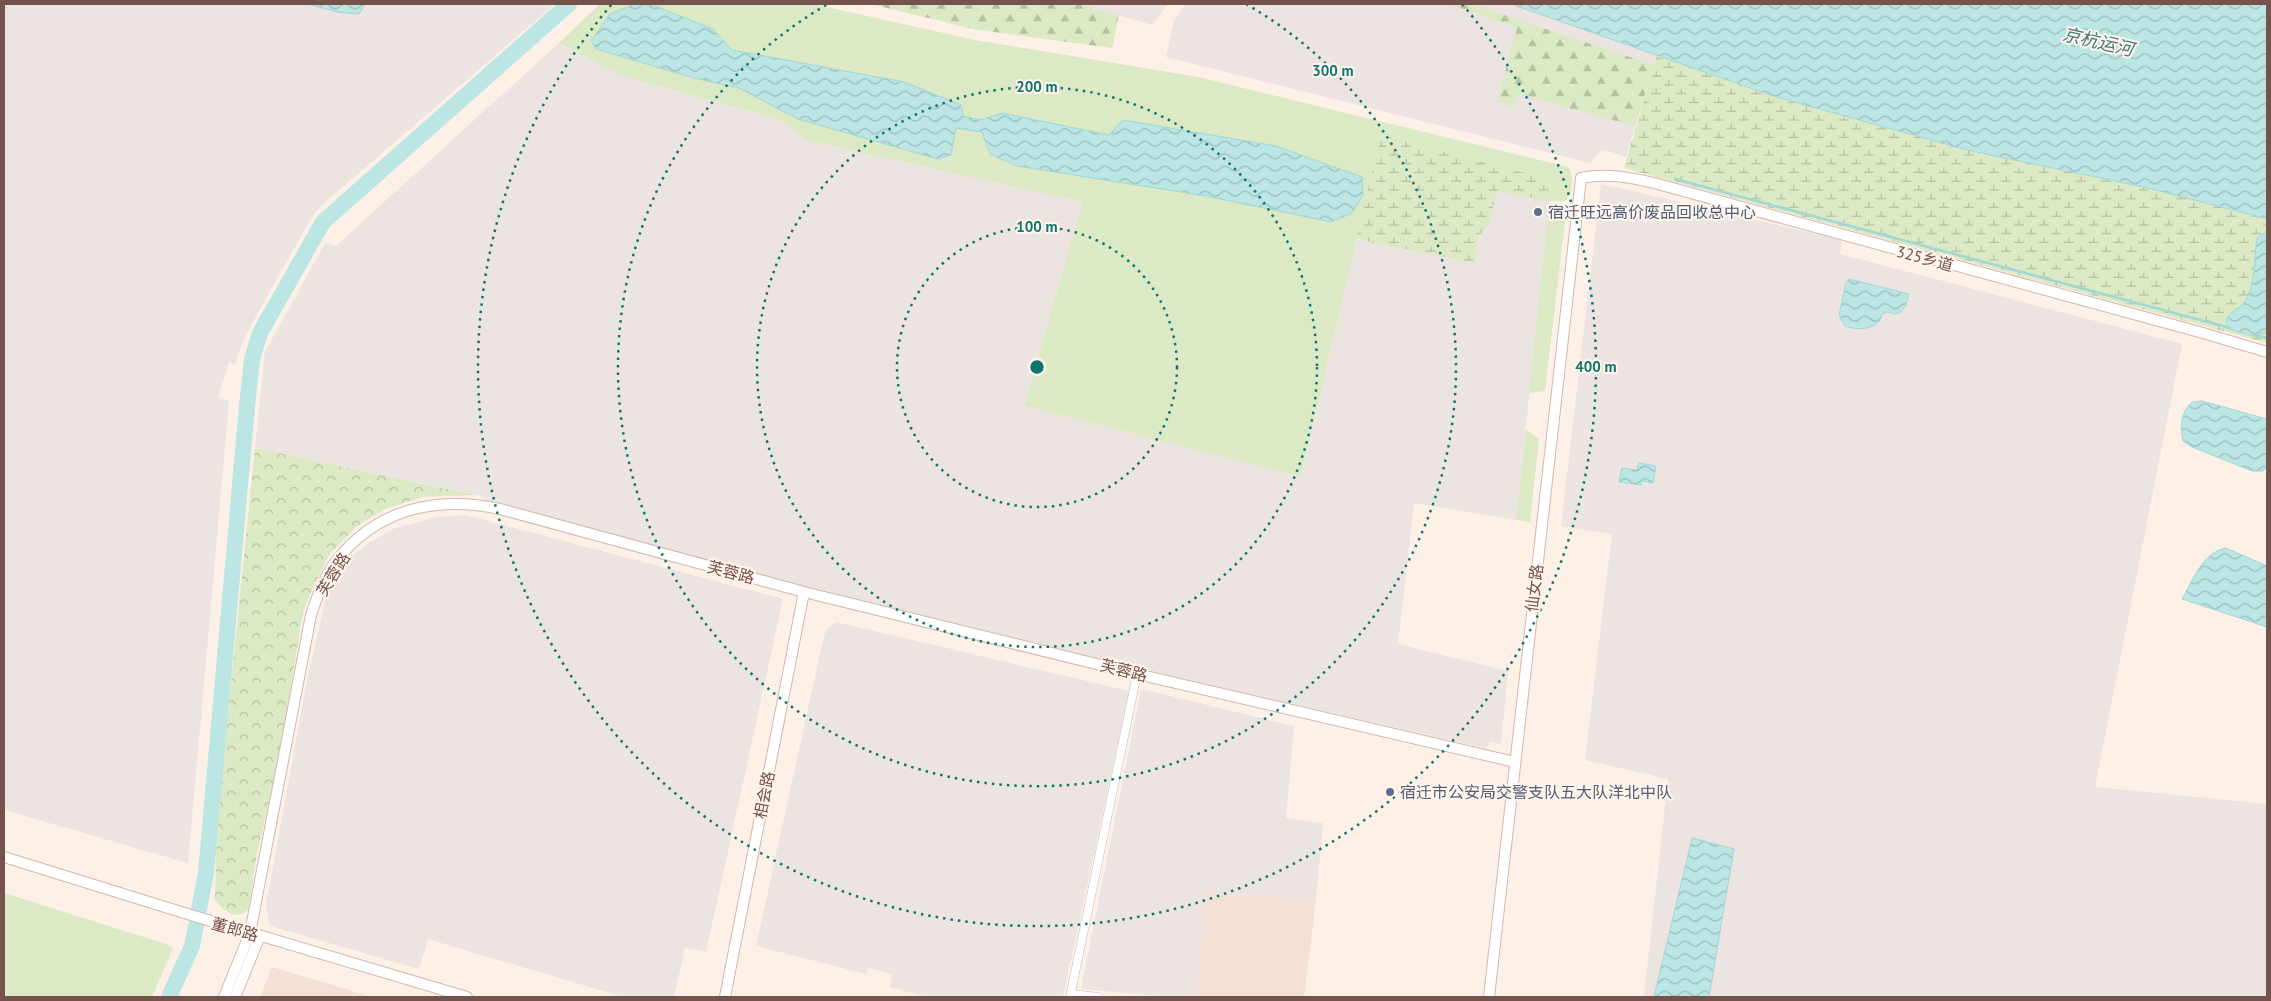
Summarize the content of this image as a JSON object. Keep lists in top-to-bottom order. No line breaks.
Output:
{"streets":{"street":["325乡道","芙蓉路","仙女路","相会路","董郎路"]},"crossings":[["325乡道","仙女路"],["芙蓉路","仙女路"],["芙蓉路","相会路"],["芙蓉路","董郎路"]],"water":["京杭运河"],"places":["宿迁旺远高价废品回收总中心","宿迁市公安局交警支队五大队洋北中队"],"rings":["300 m","200 m","100 m","400 m"]}
